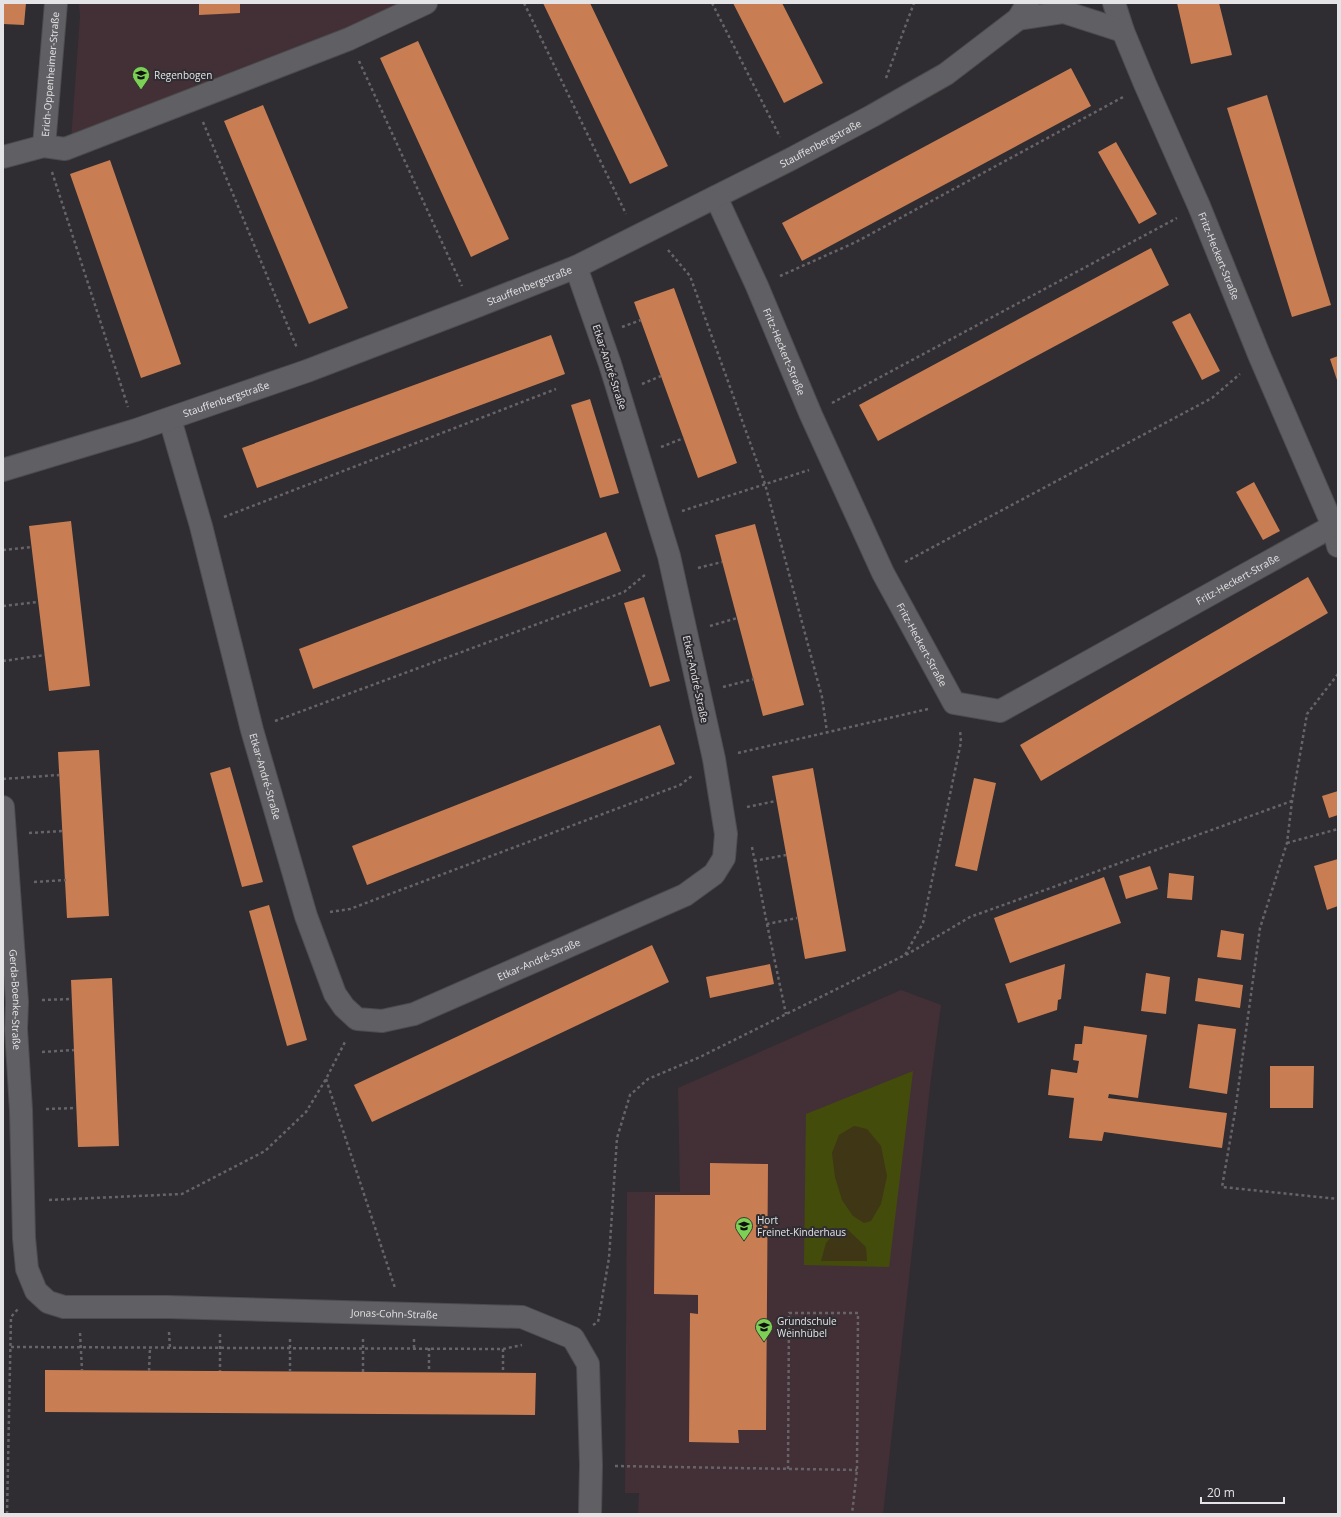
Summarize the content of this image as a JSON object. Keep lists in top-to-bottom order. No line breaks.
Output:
{"streets":{"street":["Erich-Oppenheimer-Straße","Stauffenbergstraße","Fritz-Heckert-Straße","Etkar-André-Straße","Gerda-Boenke-Straße","Jonas-Cohn-Straße"]},"crossings":[["Stauffenbergstraße","Fritz-Heckert-Straße"],["Stauffenbergstraße","Etkar-André-Straße"],["Gerda-Boenke-Straße","Jonas-Cohn-Straße"]],"places":{"school or university":["Regenbogen","Hort Freinet-Kinderhaus","Grundschule Weinhübel"]},"scale_bar":"20 m"}
